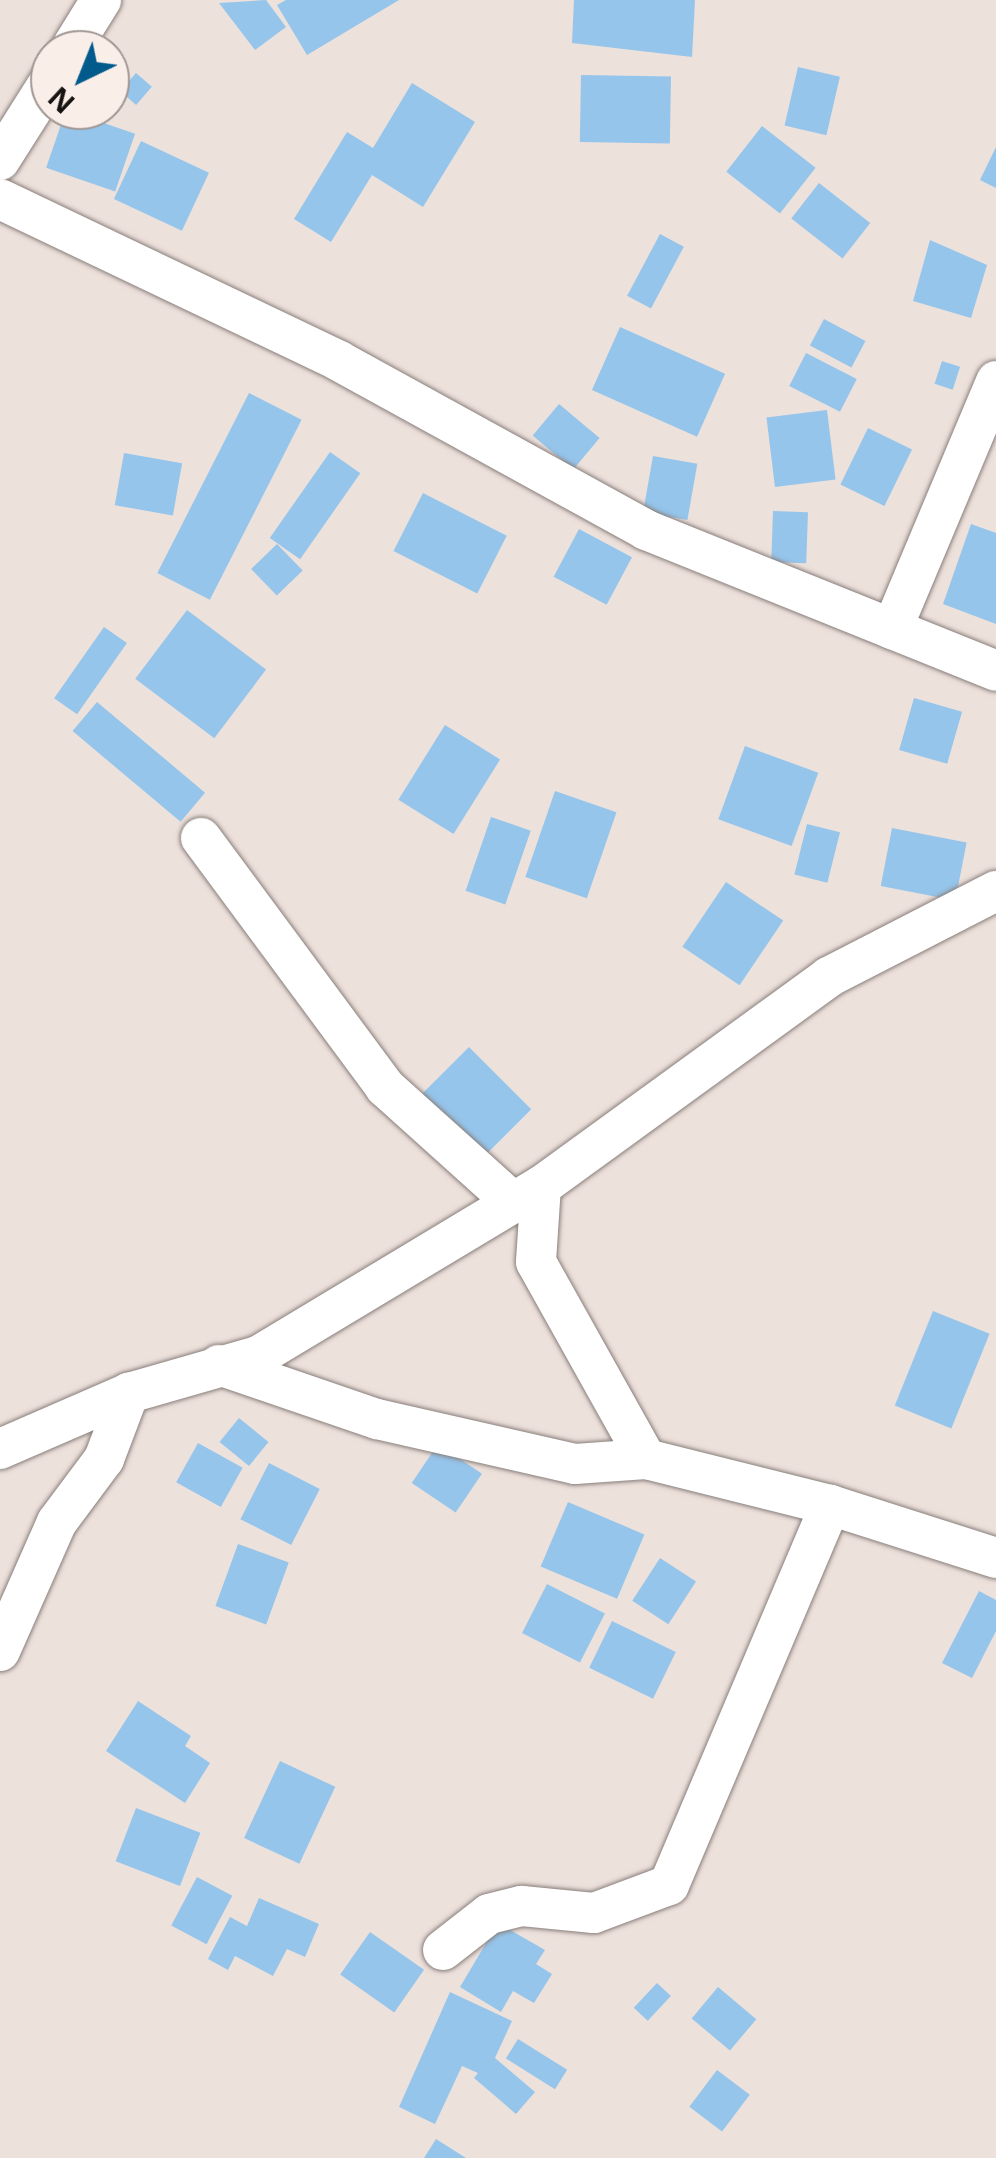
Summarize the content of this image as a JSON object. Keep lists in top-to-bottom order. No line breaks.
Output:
{"north":"bottom left"}
